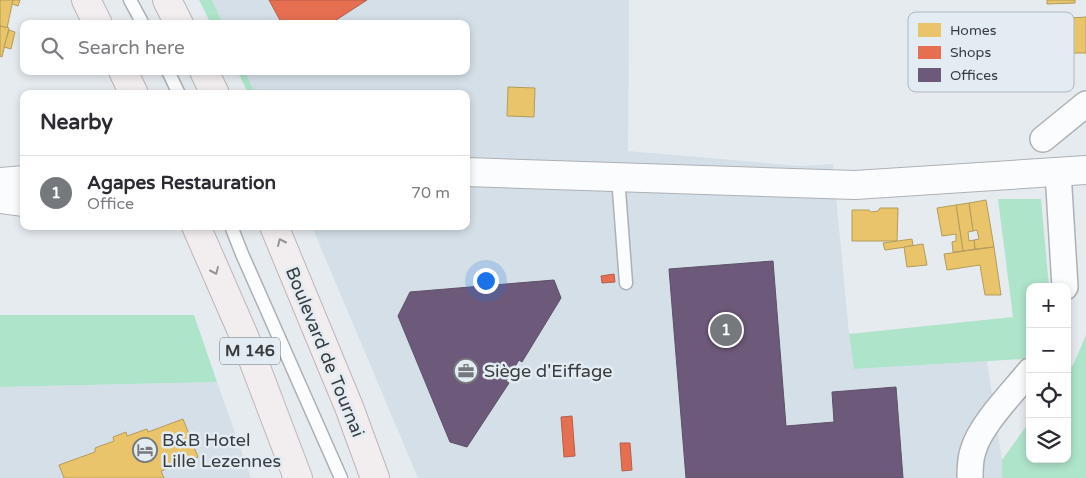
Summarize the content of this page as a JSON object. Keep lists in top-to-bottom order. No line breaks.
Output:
{"streets":{"main road":["M 146","Boulevard de Tournai"]},"places":{"office":["Siège d'Eiffage"],"hotel":["B&B Hotel Lille Lezennes"]},"legend":["Homes","Shops","Offices"],"page":{"search":"Search here","heading":"Nearby","list":[{"mark":"1","name":"Agapes Restauration","note":"Office","value":"70 m"}],"map_buttons":["+","−"],"pins":"1"}}
